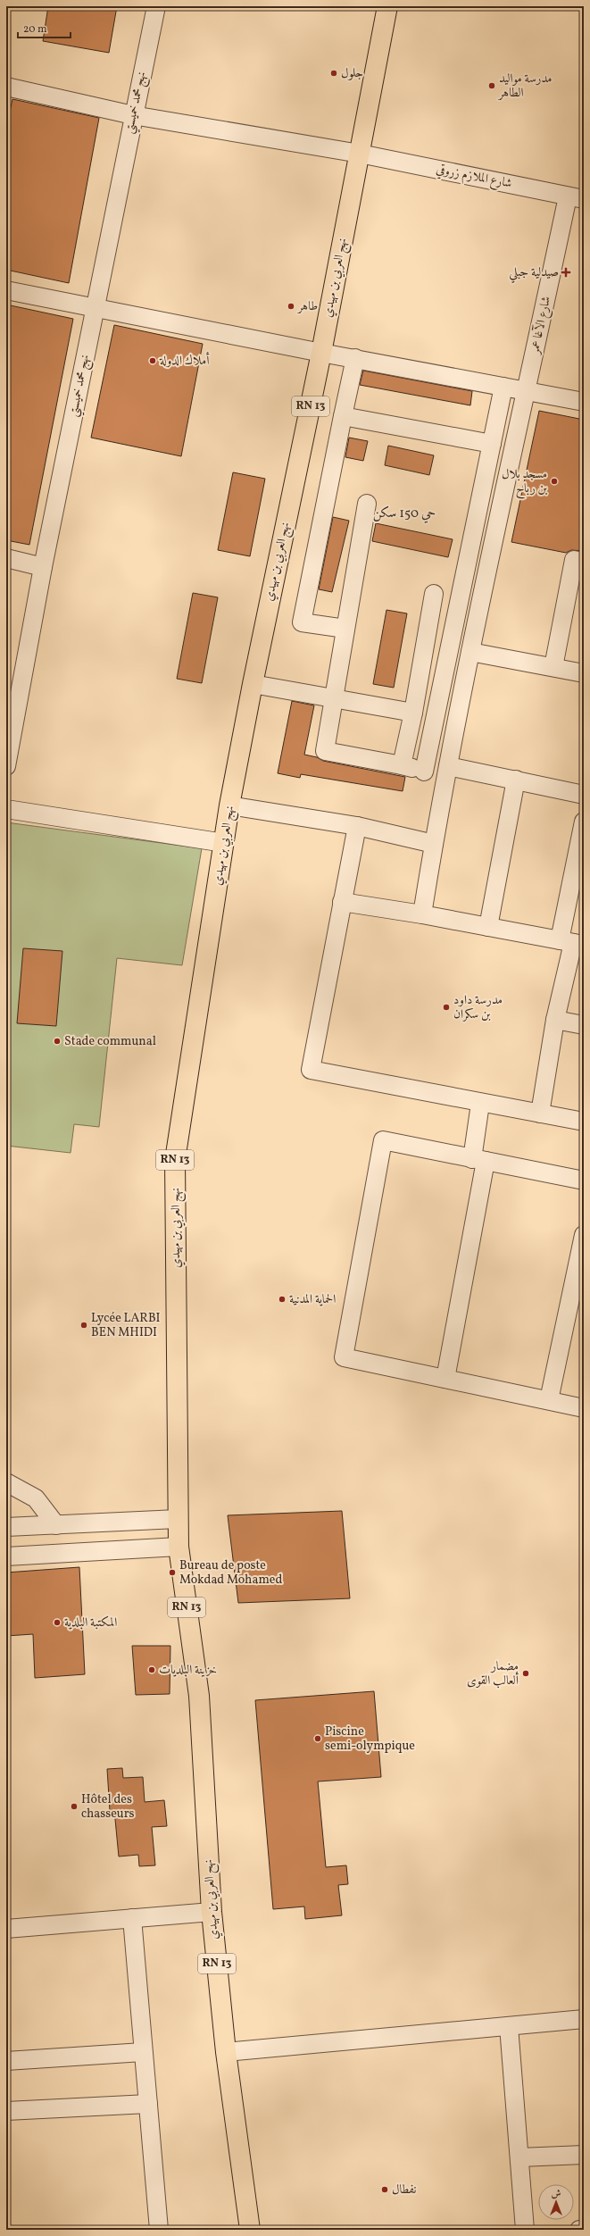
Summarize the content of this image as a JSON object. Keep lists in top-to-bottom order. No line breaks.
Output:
{"streets":{"main road":["نهج العربي بن مهيدي","RN 13","نهح العربي بن مهيدي"],"street":["نهج محمد خميستي","شارع الملازم زروقي","شارع الآغا عمر"]},"crossings":[["نهج محمد خميستي","شارع الملازم زروقي"],["شارع الملازم زروقي","نهج العربي بن مهيدي"],["شارع الملازم زروقي","شارع الآغا عمر"],["نهج العربي بن مهيدي","نهح العربي بن مهيدي"]],"districts":["حي 150 سكن"],"places":{"other":["جلول","مدرسة مواليد الطاهر","طاهر","أملاك الدولة","مسجد بلال بن رباح","مدرسة داود بن سكران","Stade communal","الحماية المدنية","Lycée LARBI BEN MHIDI","Bureau de poste Mokdad Mohamed","المكتبة البلدية","خزينة البلديات","مضمار ألعالب القوى","Piscine semi-olympique","Hôtel des chasseurs","نفطال"],"health":["صيدلية جبلي"]},"scale_bar":"20 m","north":"top"}
